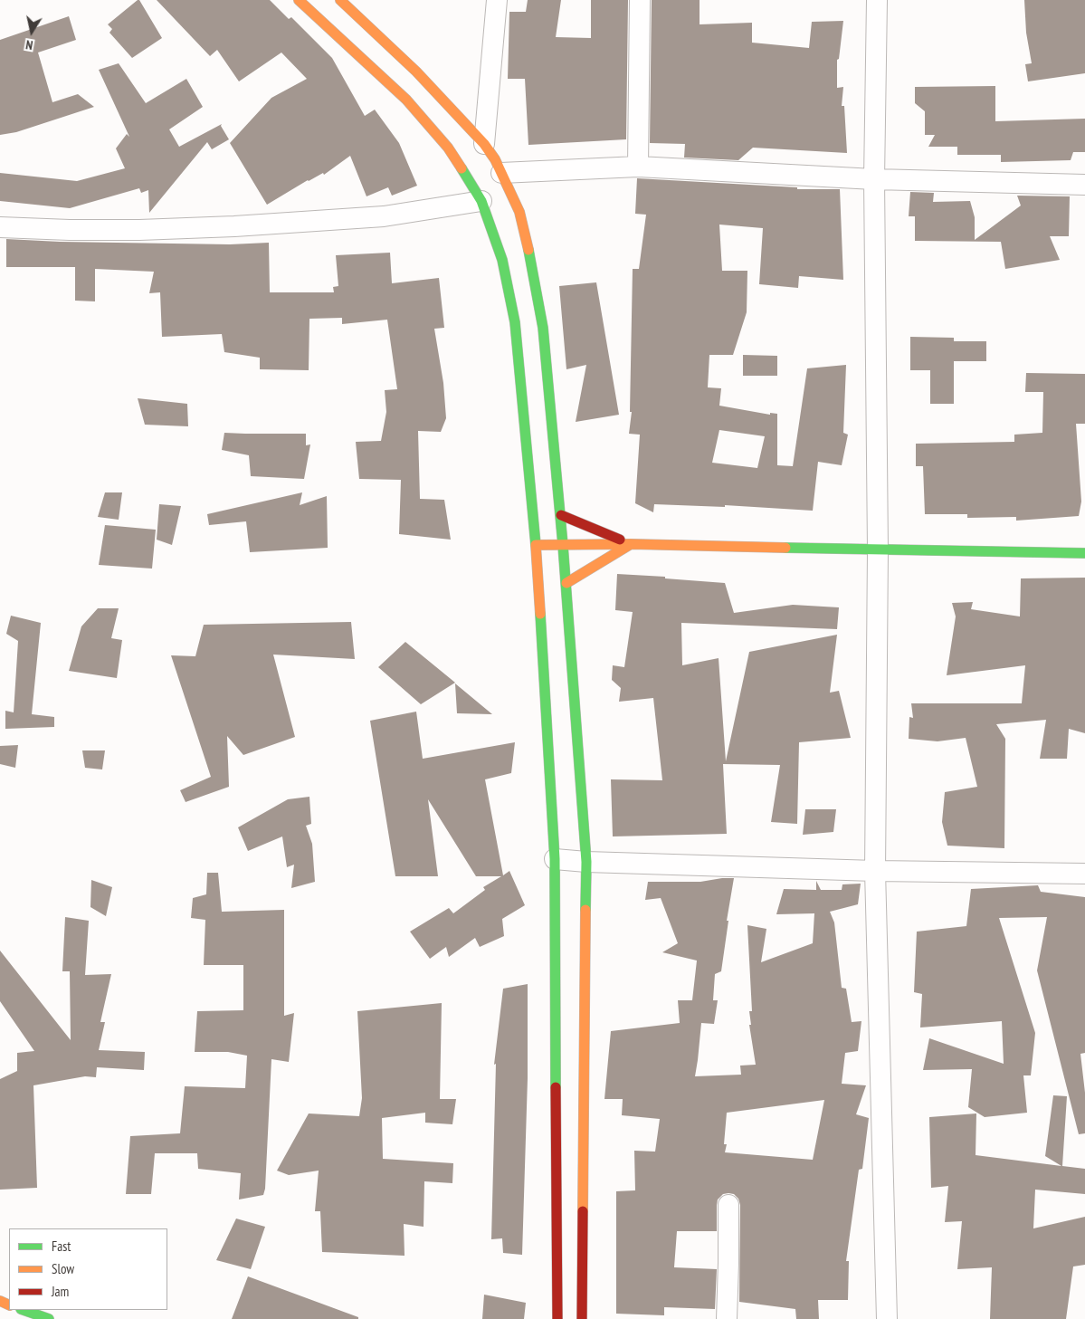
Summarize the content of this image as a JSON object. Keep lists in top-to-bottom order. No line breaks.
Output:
{"legend":["Fast","Slow","Jam"],"north":"bottom"}
